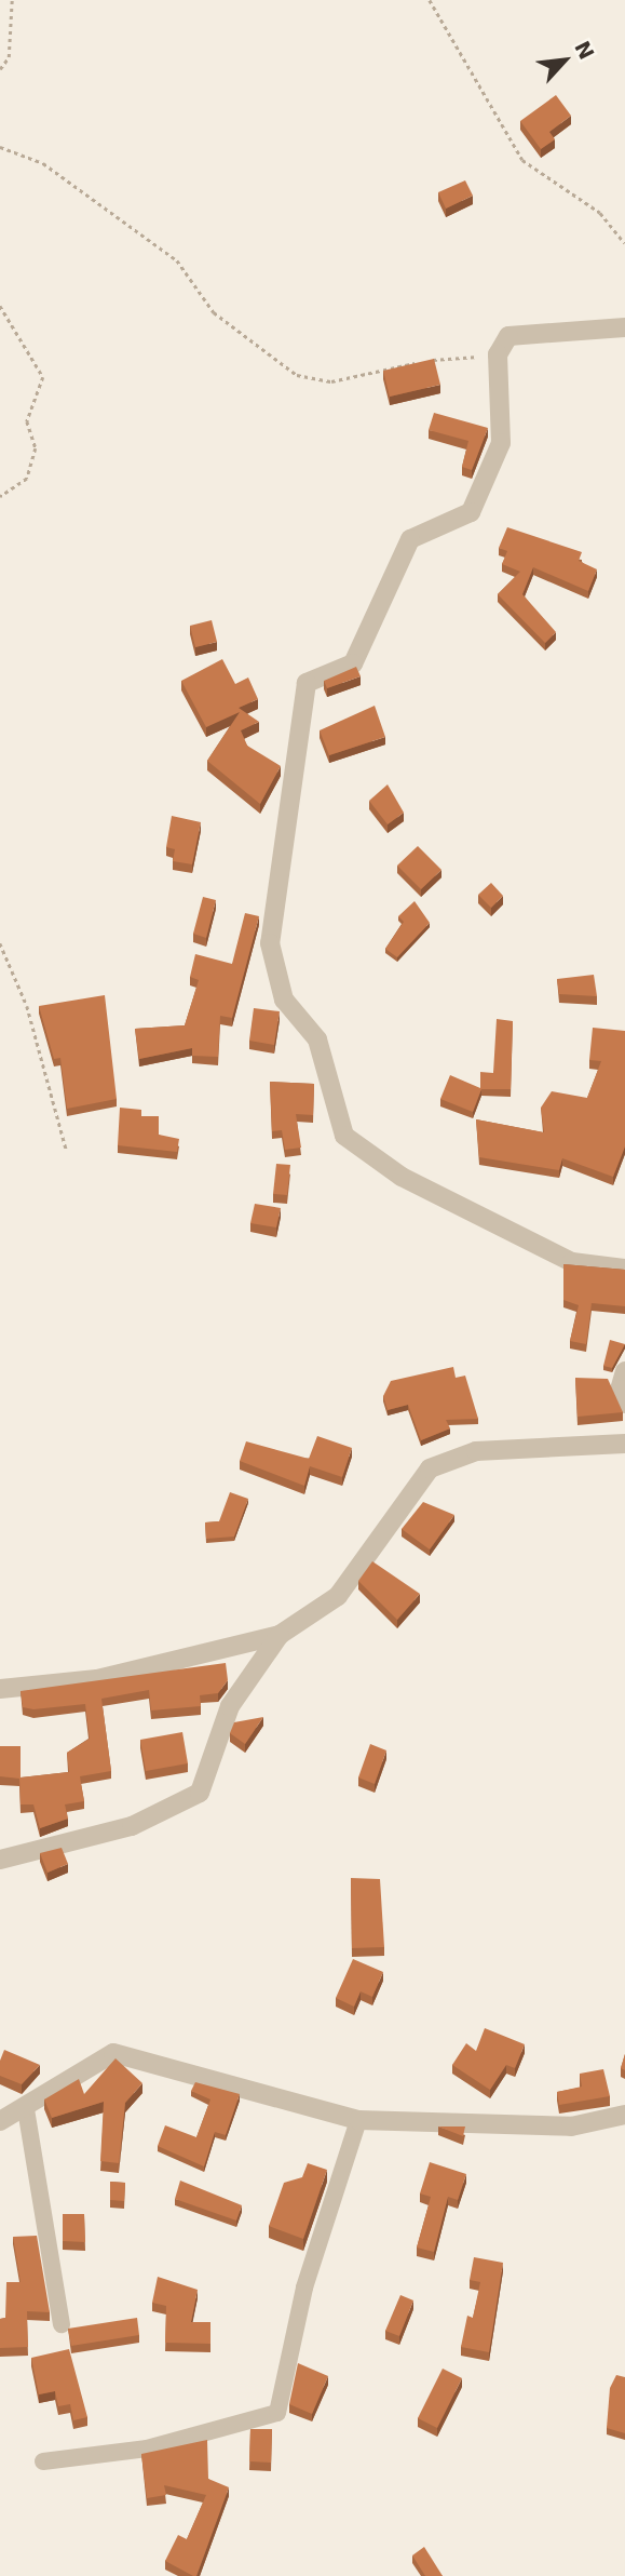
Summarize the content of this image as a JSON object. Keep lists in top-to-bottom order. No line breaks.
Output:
{"north":"top right"}
